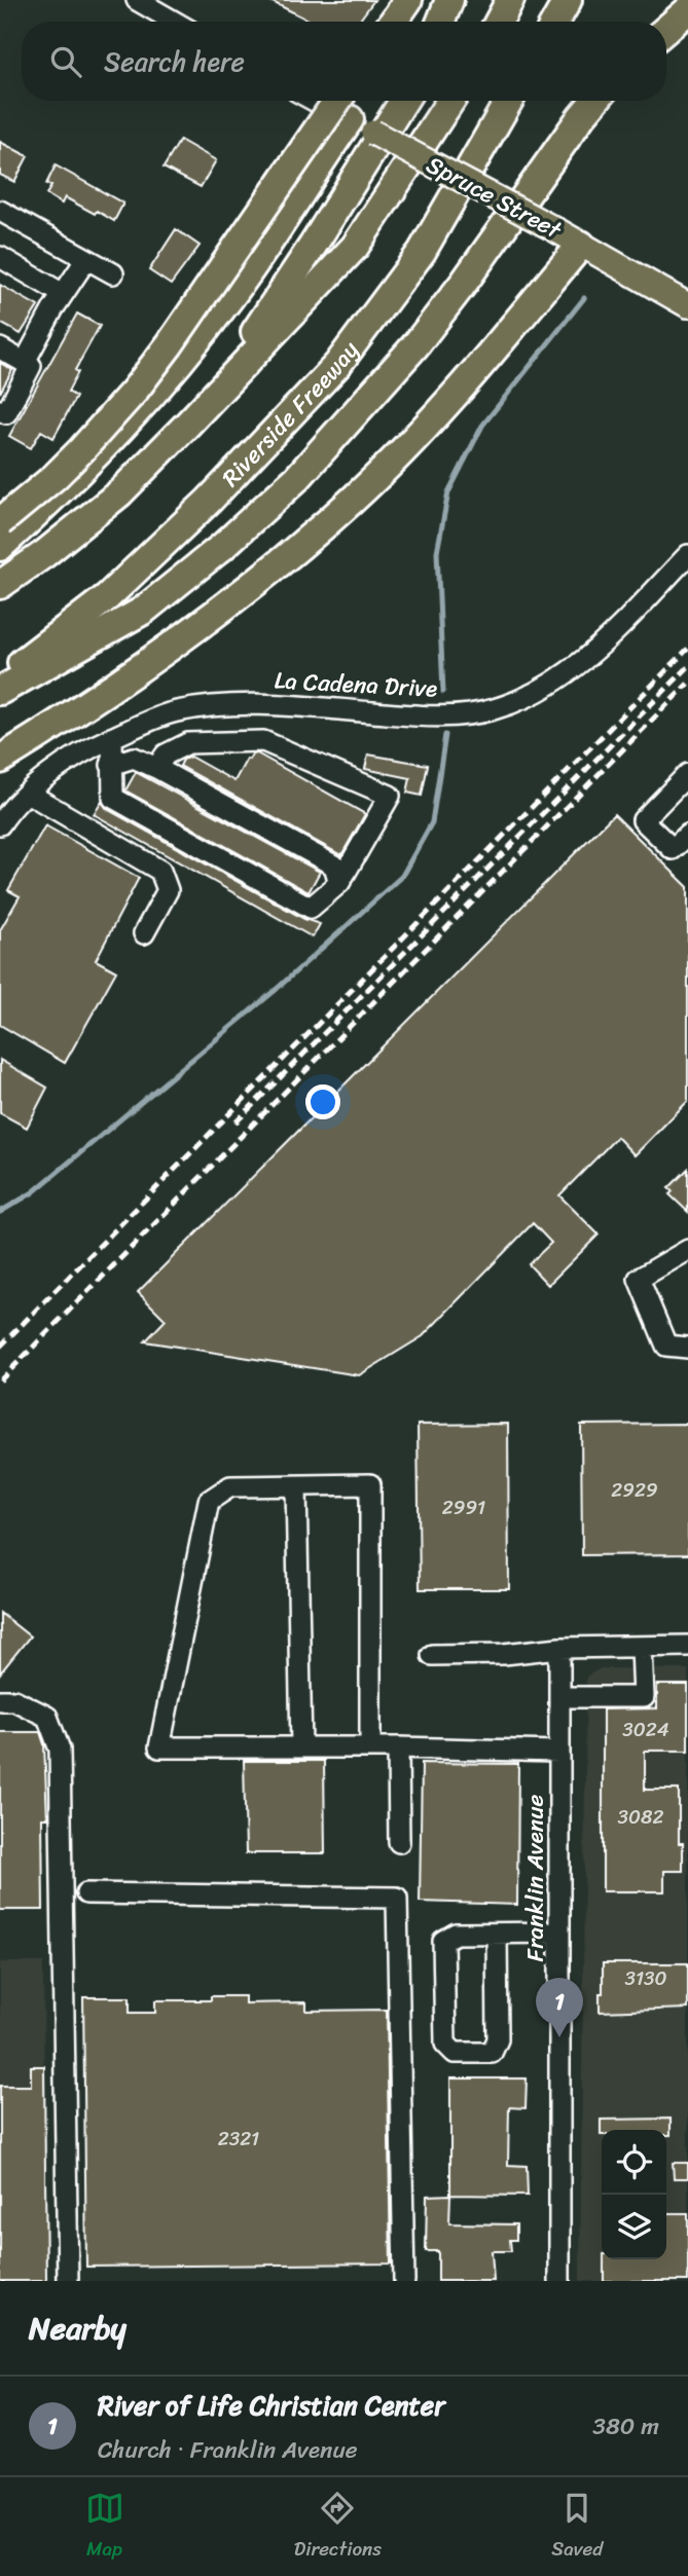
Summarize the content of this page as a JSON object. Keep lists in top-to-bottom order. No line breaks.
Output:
{"streets":{"highway":["Riverside Freeway"],"main road":["Spruce Street"],"street":["La Cadena Drive","Franklin Avenue"]},"house_numbers":["2929","2991","3024","3082","3130","2321"],"page":{"search":"Search here","pins":"1","heading":"Nearby","list":[{"mark":"1","name":"River of Life Christian Center","note":"Church · Franklin Avenue","value":"380 m"}],"nav":["Map","Directions","Saved"]}}
